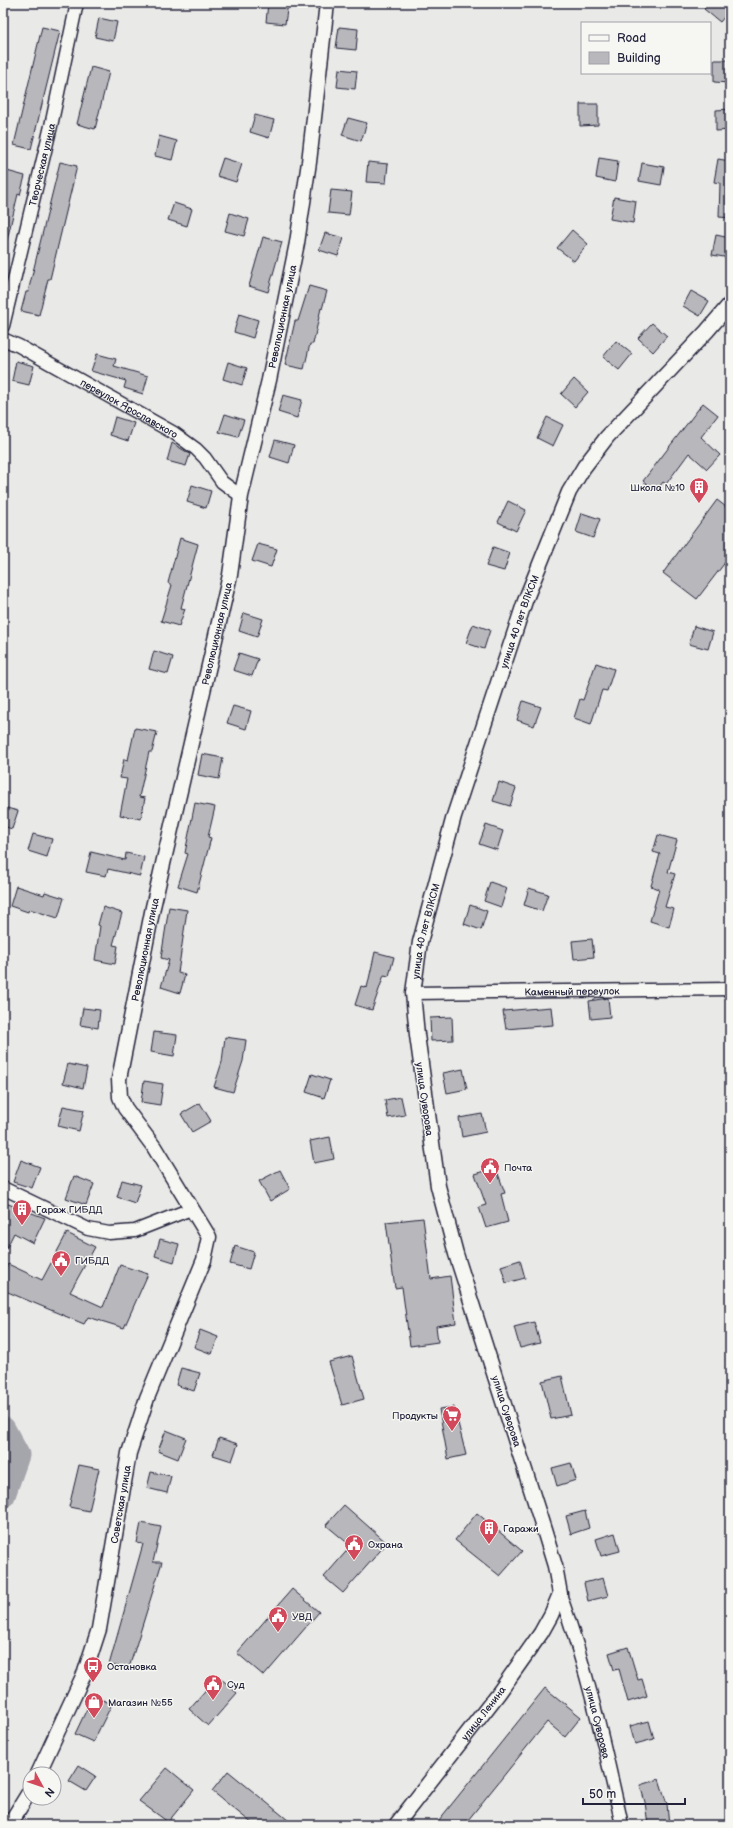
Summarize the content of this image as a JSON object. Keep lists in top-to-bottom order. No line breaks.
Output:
{"streets":{"street":["Творческая улица","Революционная улица","переулок Ярославского","улица 40 лет ВЛКСМ","Каменный переулок","улица Суворова","Советская улица","улица Ленина"]},"crossings":[["Революционная улица","переулок Ярославского"],["Революционная улица","Советская улица"],["улица 40 лет ВЛКСМ","Каменный переулок"],["улица 40 лет ВЛКСМ","улица Суворова"],["Каменный переулок","улица Суворова"],["улица Суворова","улица Ленина"]],"places":{"building":["Школа №10","Гараж ГИБДД","Гаражи"],"public building":["Почта","ГИБДД","Охрана","УВД","Суд"],"supermarket":["Продукты"],"bus stop":["Остановка"],"shop":["Магазин №55"]},"legend":["Road","Building"],"scale_bar":"50 m","north":"bottom right"}
